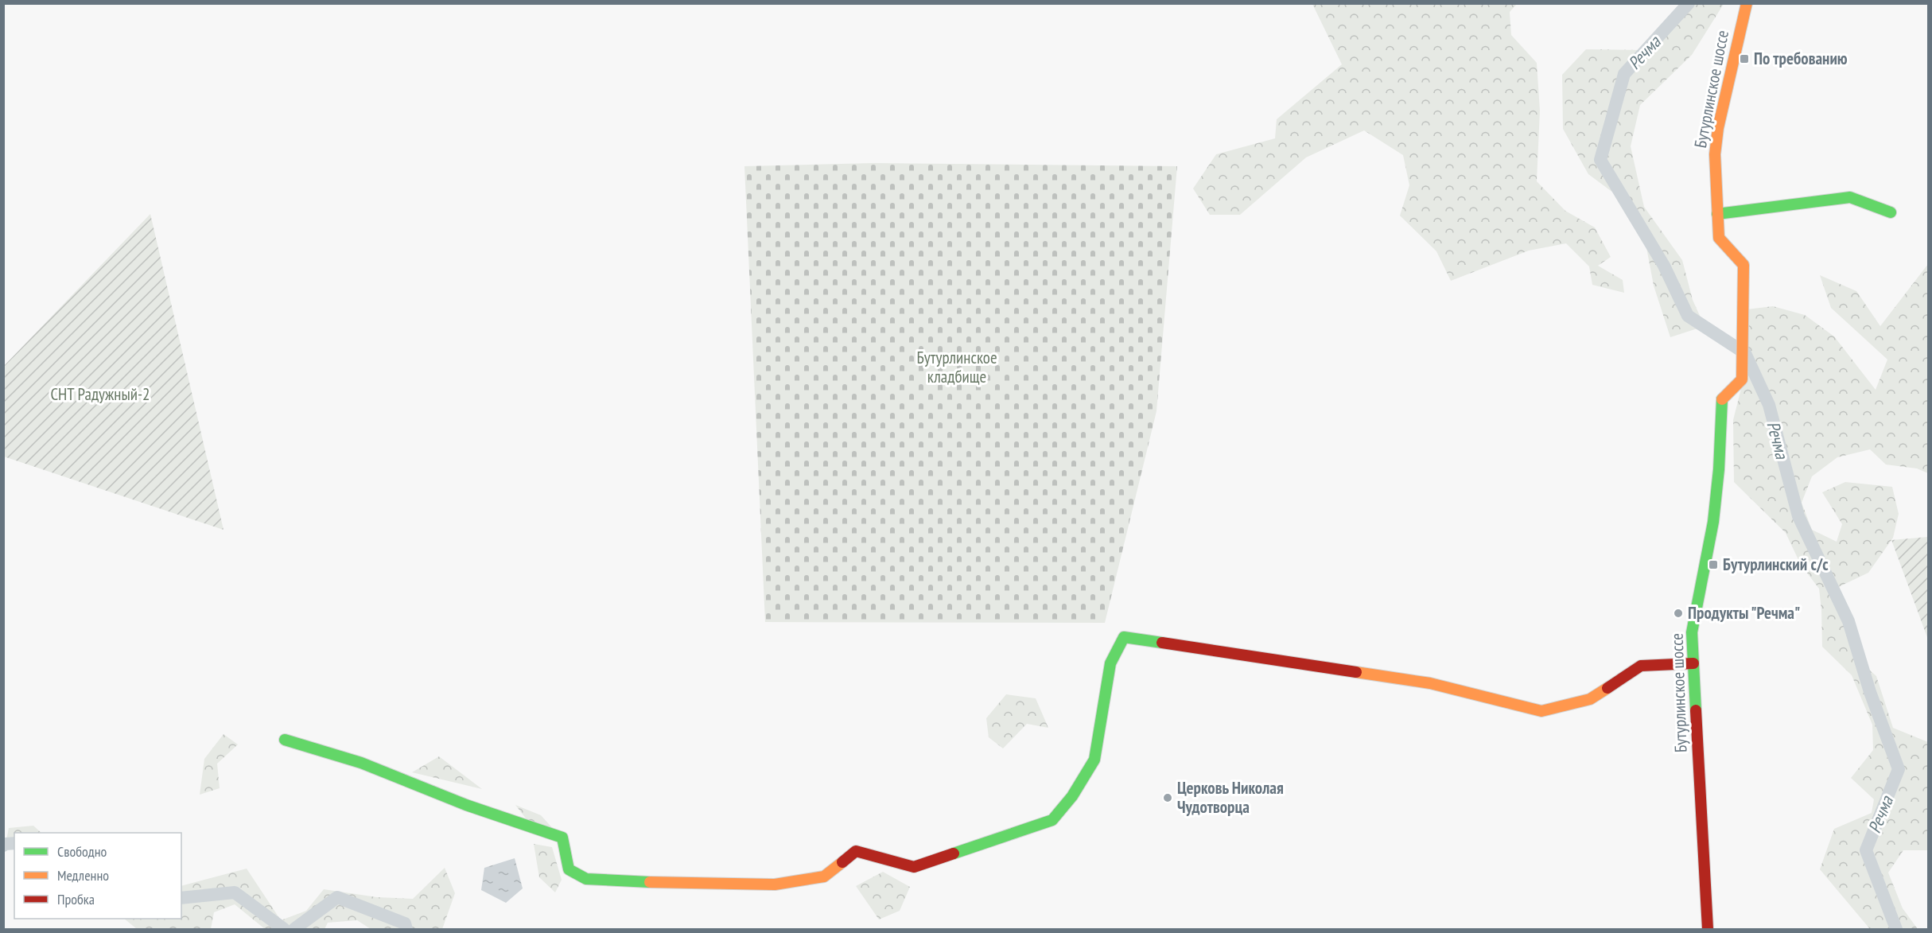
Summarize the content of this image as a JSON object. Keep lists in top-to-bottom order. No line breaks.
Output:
{"streets":{"main road":["Бутурлинское шоссе"]},"water":["Речма"],"parks":["Бутурлинское кладбище","СНТ Радужный-2"],"places":{"transit":["По требованию","Бутурлинский с/с"],"other":["Продукты \"Речма\"","Церковь Николая Чудотворца"]},"legend":["Свободно","Медленно","Пробка"]}
